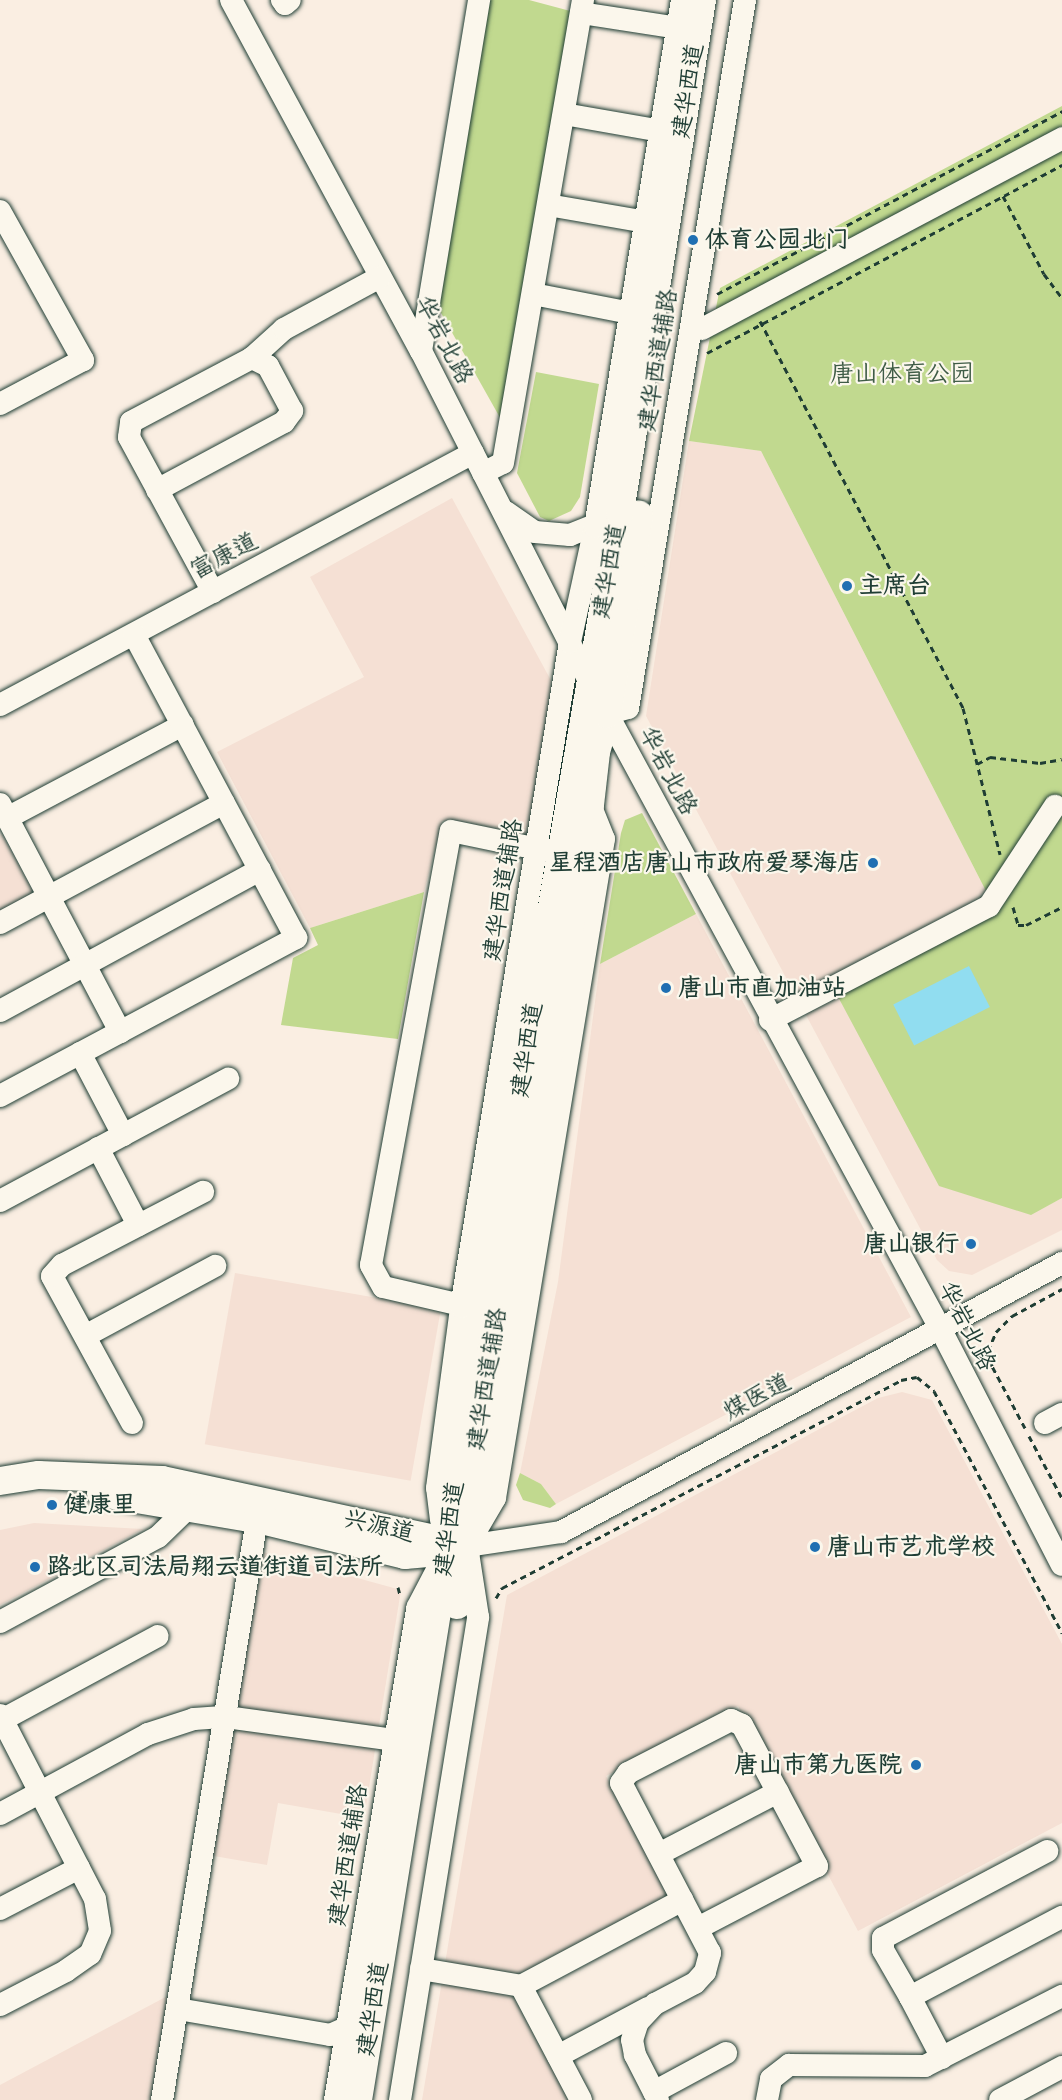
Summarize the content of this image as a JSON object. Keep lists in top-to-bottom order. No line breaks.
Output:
{"streets":{"main road":["建华西道","兴源道"],"street":["华岩北路","建华西道辅路","富康道","煤医道"]},"crossings":[["建华西道","华岩北路"],["建华西道","建华西道辅路"],["建华西道","煤医道"],["建华西道","兴源道"],["华岩北路","建华西道辅路"],["华岩北路","富康道"],["华岩北路","煤医道"],["建华西道辅路","煤医道"],["建华西道辅路","兴源道"],["煤医道","兴源道"]],"parks":["唐山体育公园"],"places":["体育公园北门","主席台","星程酒店唐山市政府爱琴海店","唐山市直加油站","唐山银行","健康里","唐山市艺术学校","路北区司法局翔云道街道司法所","唐山市第九医院"]}
